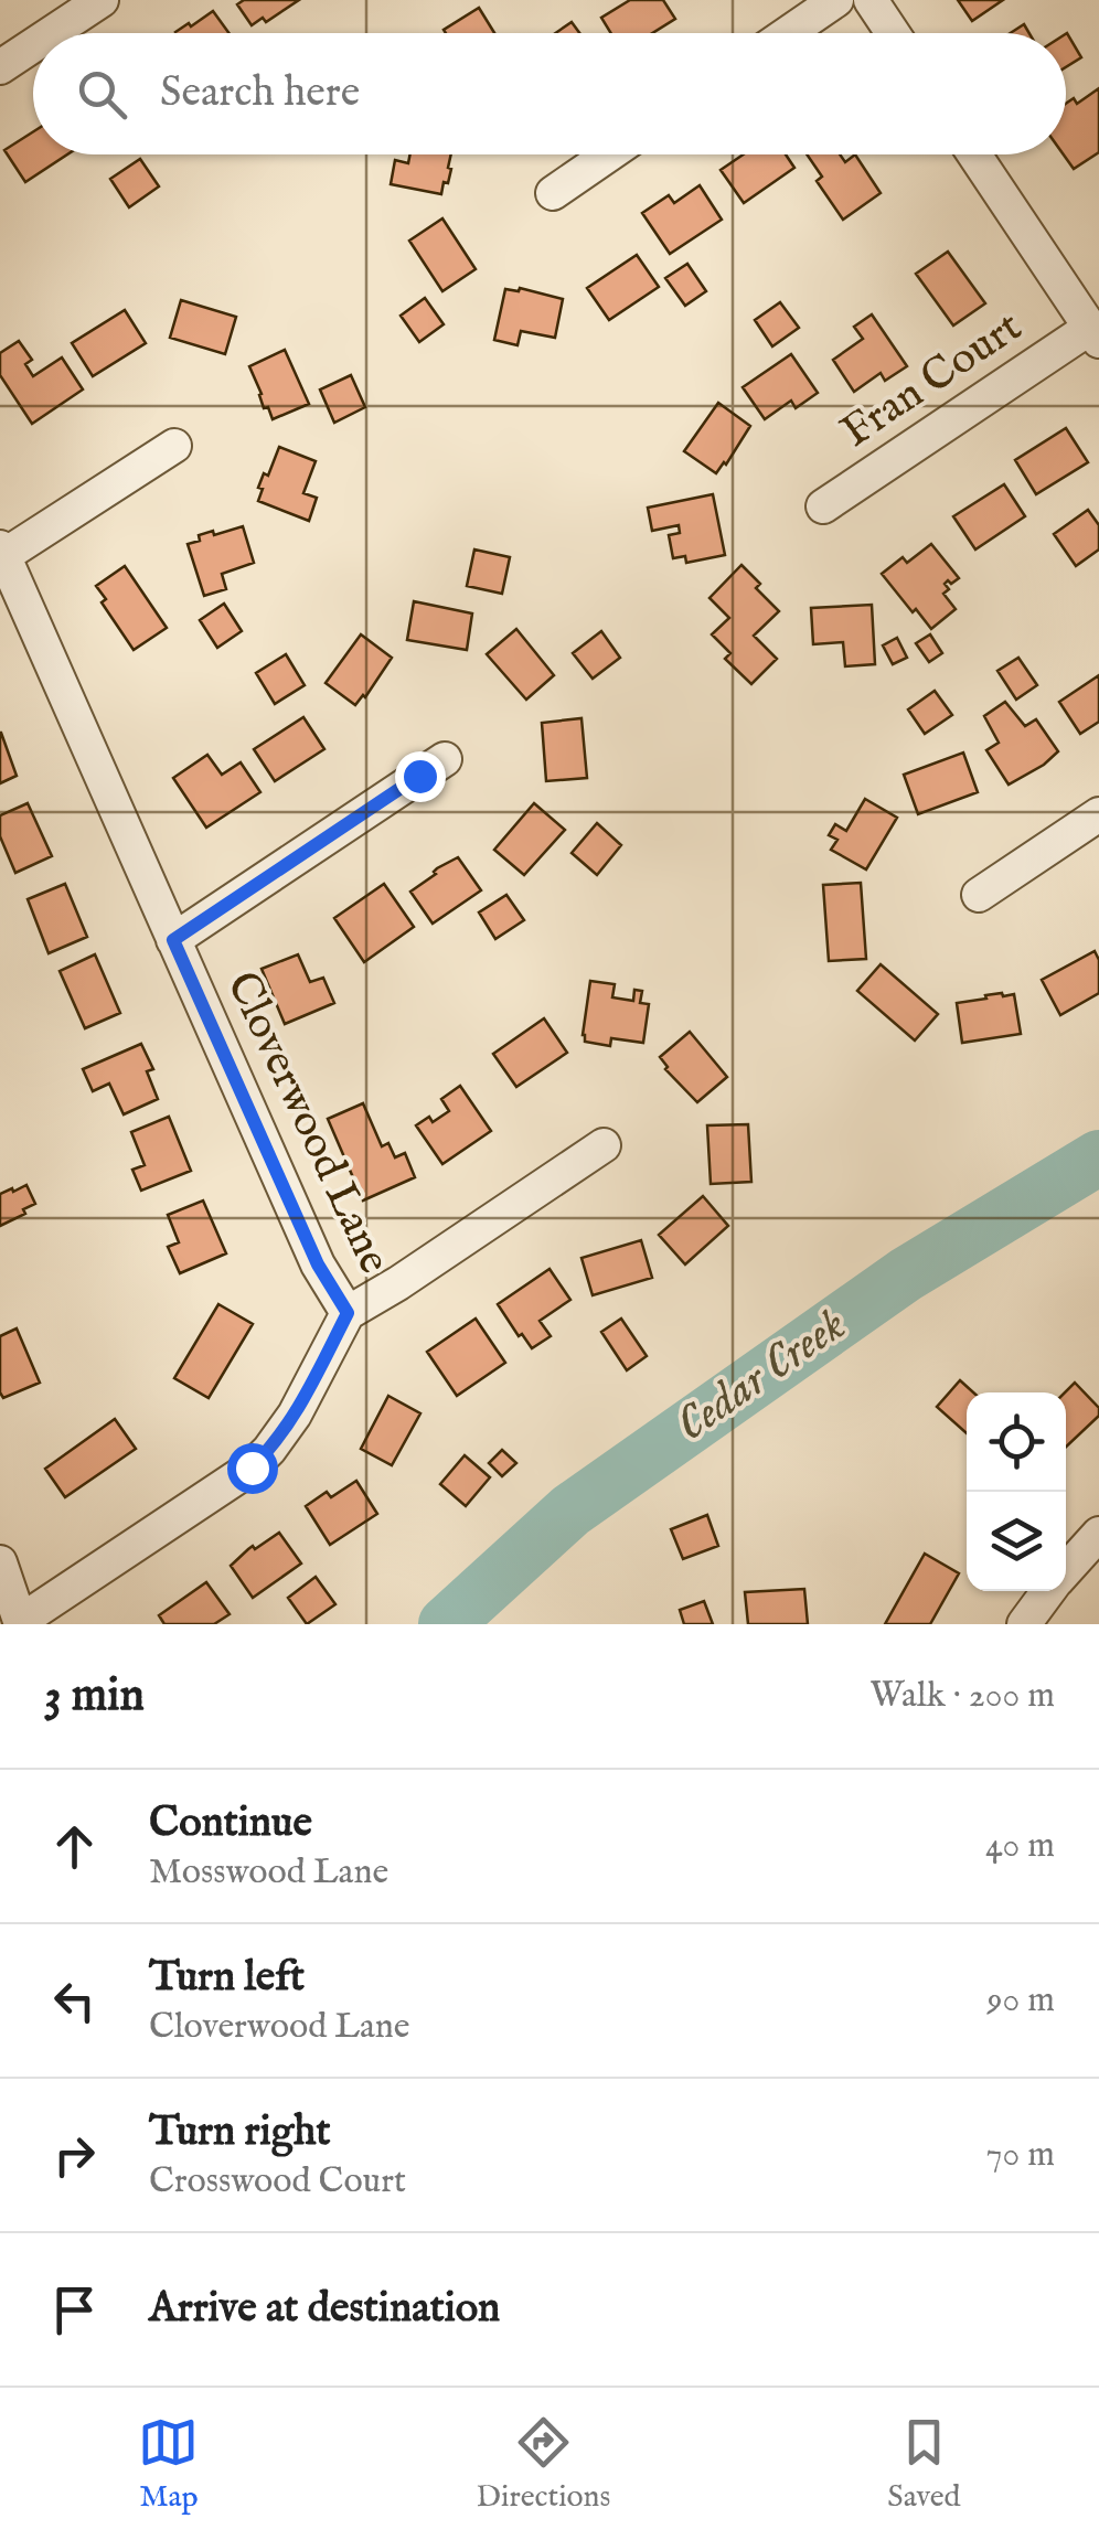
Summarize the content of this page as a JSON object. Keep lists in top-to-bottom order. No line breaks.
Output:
{"streets":{"street":["Fran Court","Cloverwood Lane"]},"water":["Cedar Creek"],"page":{"search":"Search here","heading":["3 min","Walk · 200 m"],"list":[["Continue","Mosswood Lane","40 m"],["Turn left","Cloverwood Lane","90 m"],["Turn right","Crosswood Court","70 m"],"Arrive at destination"],"nav":["Map","Directions","Saved"]}}
